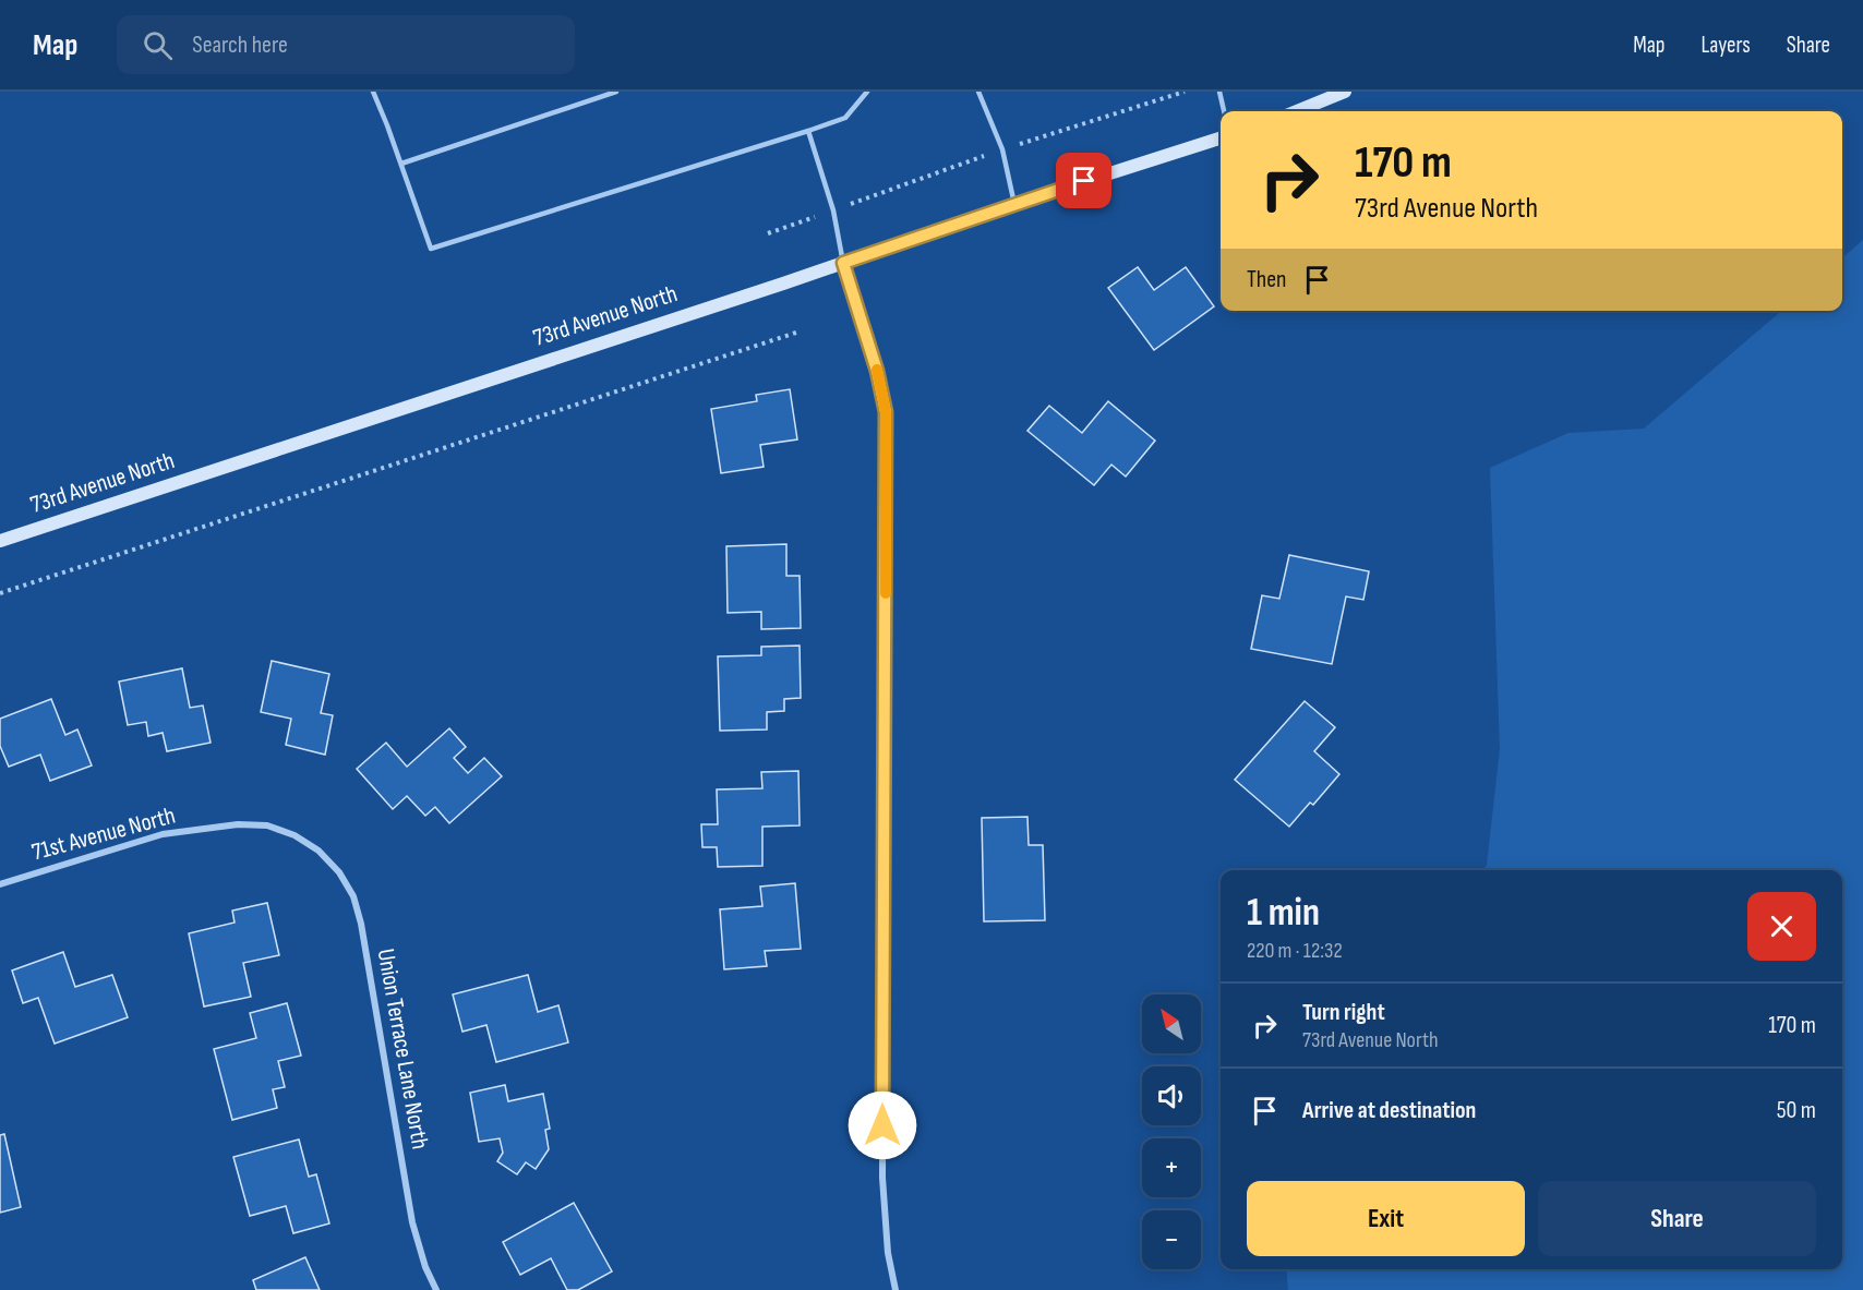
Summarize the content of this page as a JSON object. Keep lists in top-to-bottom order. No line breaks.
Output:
{"streets":{"street":["73rd Avenue North","71st Avenue North","Union Terrace Lane North"]},"crossings":[["71st Avenue North","Union Terrace Lane North"]],"north":"top left","page":{"header":"Map","search":"Search here","nav":["Map","Layers","Share"],"turn":["170 m","73rd Avenue North"],"then":"Then","heading":["1 min","220 m · 12:32"],"list":[{"name":"Turn right","note":"73rd Avenue North","value":"170 m"},{"name":"Arrive at destination","value":"50 m"}],"map_buttons":["+","−"],"buttons":["Exit","Share"]}}
